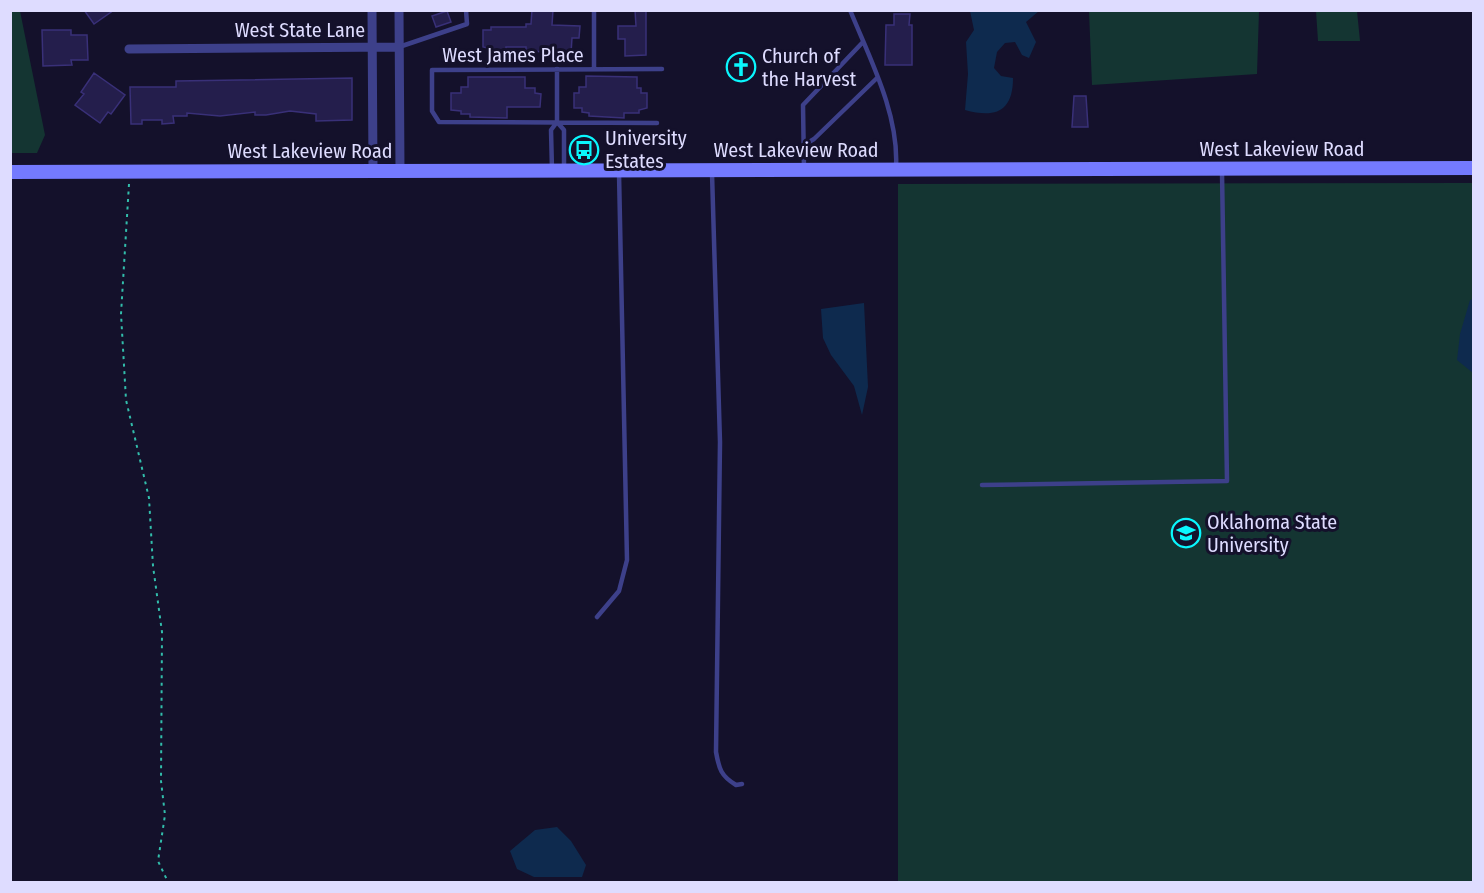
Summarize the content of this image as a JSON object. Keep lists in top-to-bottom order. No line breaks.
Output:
{"streets":{"main road":["West Lakeview Road"],"street":["West State Lane"],"lane":["West James Place"]},"places":{"church":["Church of the Harvest"],"bus stop":["University Estates"],"school or university":["Oklahoma State University"]}}
